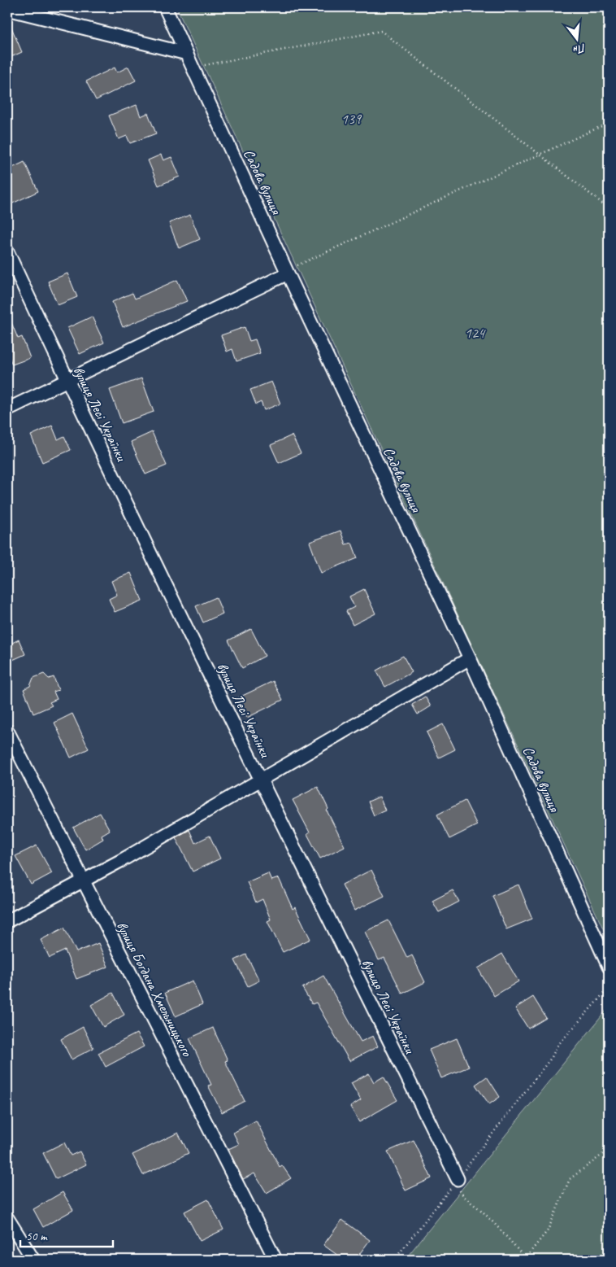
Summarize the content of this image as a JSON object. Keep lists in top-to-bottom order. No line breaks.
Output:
{"streets":{"street":["Садова вулиця","вулиця Лесі Українки","вулиця Богдана Хмельницького"]},"parks":["139","124"],"scale_bar":"50 m","north":"bottom"}
